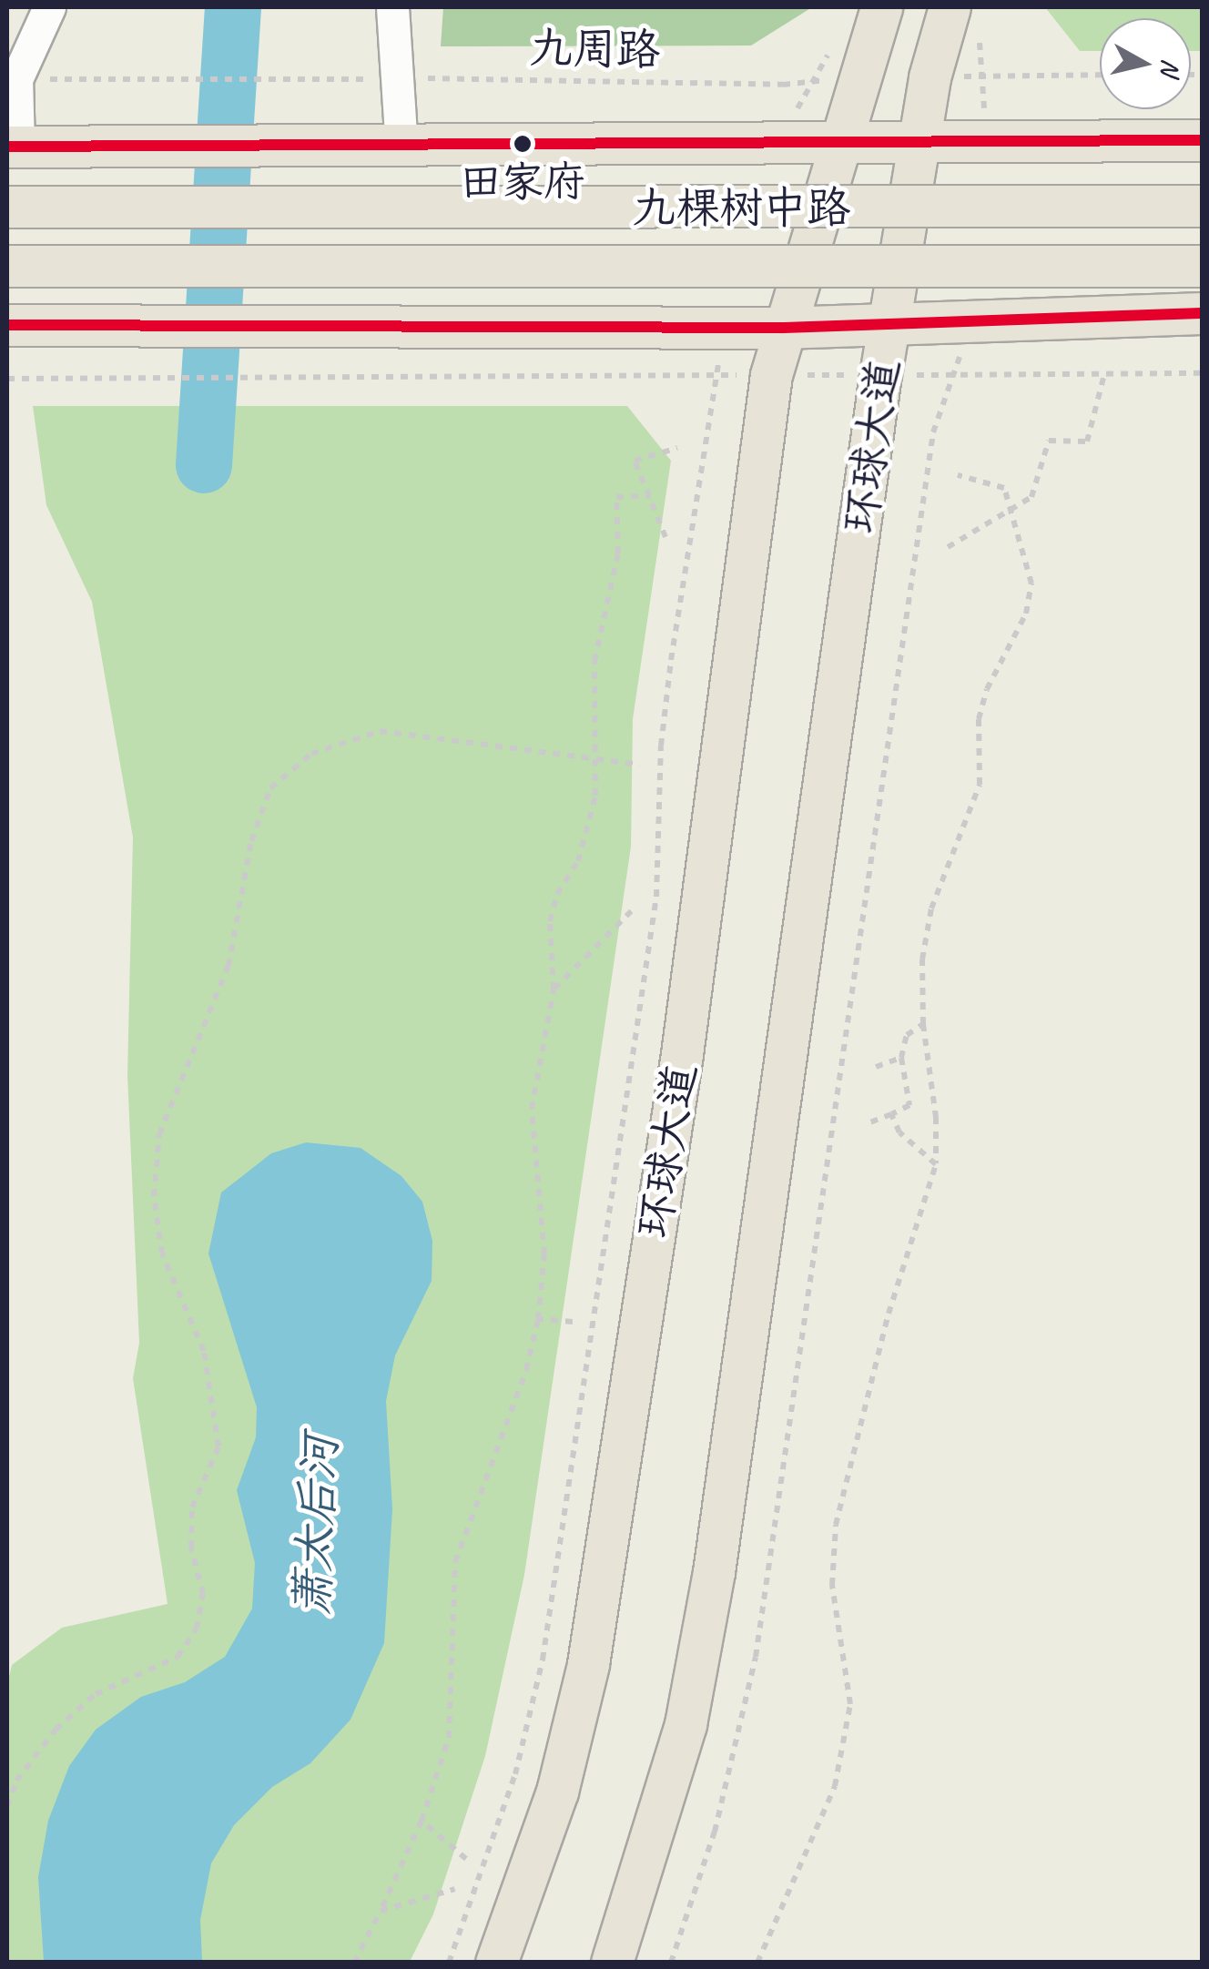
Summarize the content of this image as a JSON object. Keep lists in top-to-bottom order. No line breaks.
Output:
{"streets":{"main road":["九棵树中路","环球大道"],"path":["九周路"]},"crossings":[["九周路","环球大道"]],"water":["萧太后河"],"places":["田家府"],"north":"right"}
